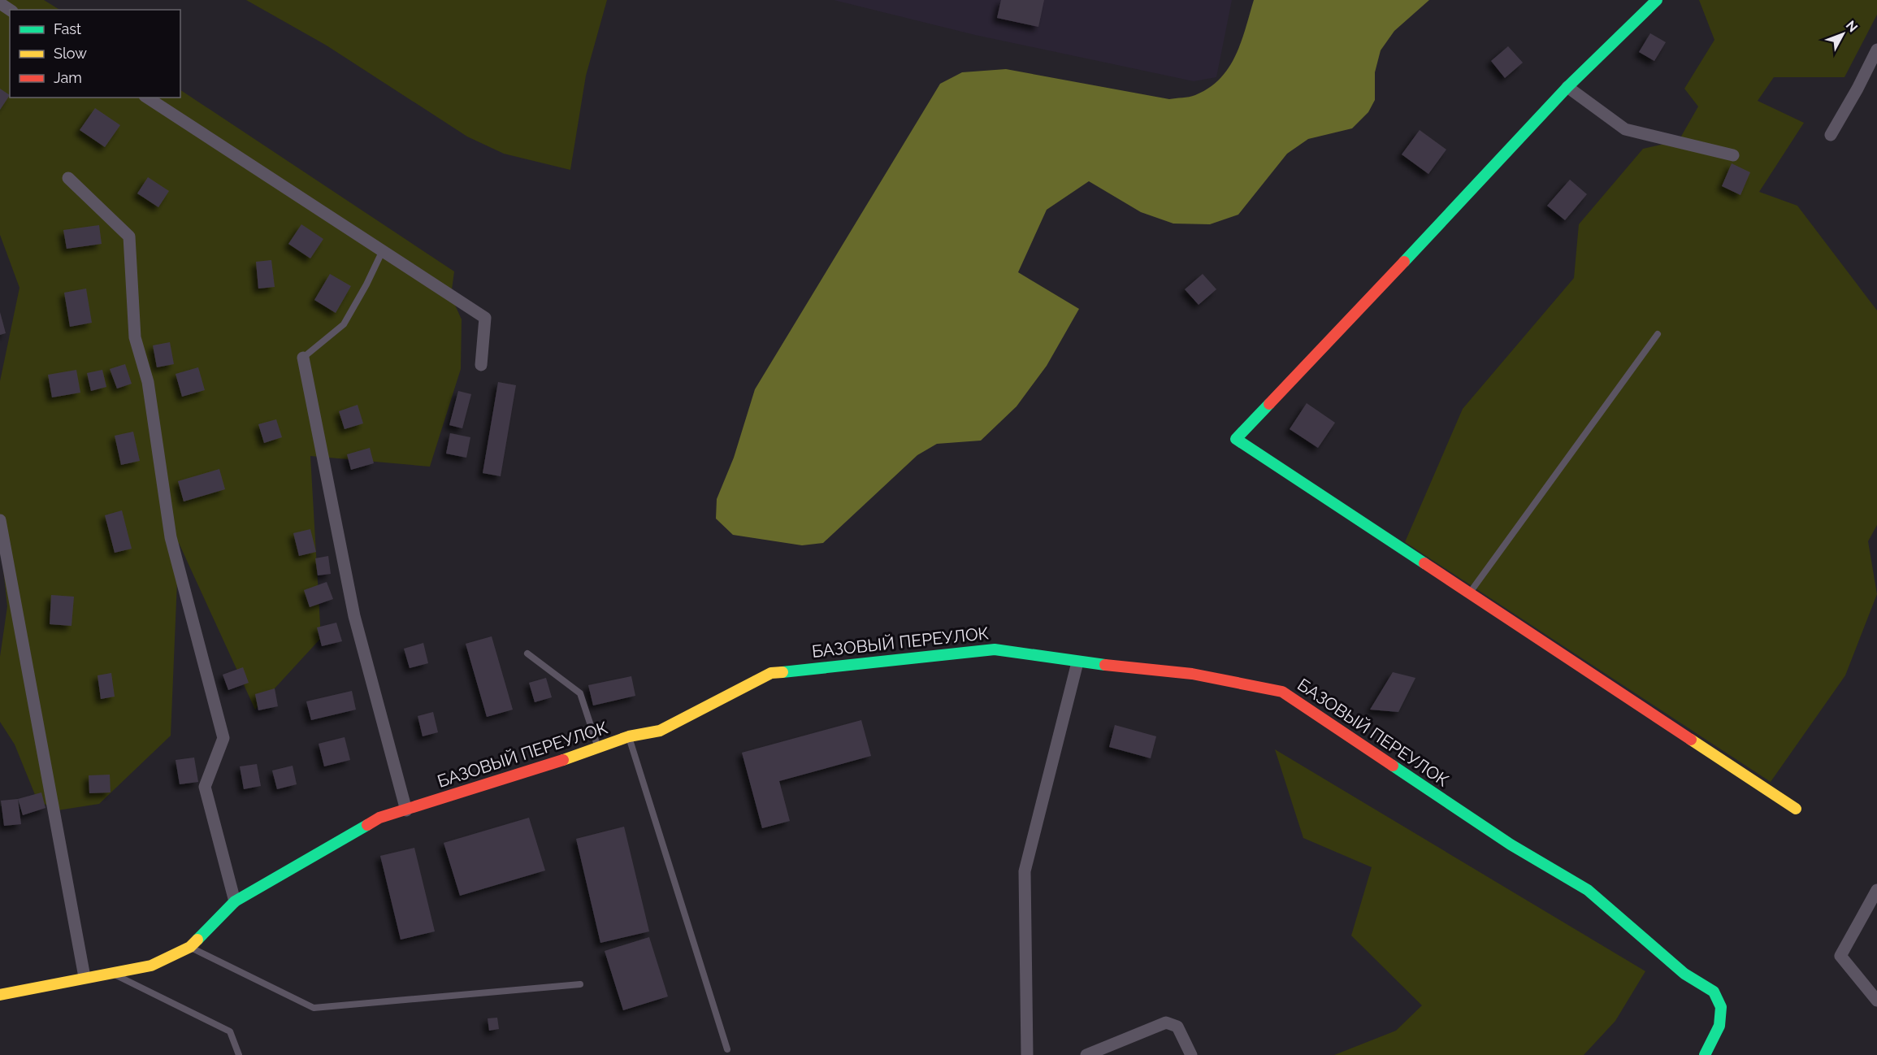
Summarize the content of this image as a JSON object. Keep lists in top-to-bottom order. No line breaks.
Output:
{"streets":{"street":["БАЗОВЫЙ ПЕРЕУЛОК"]},"legend":["Fast","Slow","Jam"],"north":"top right"}
